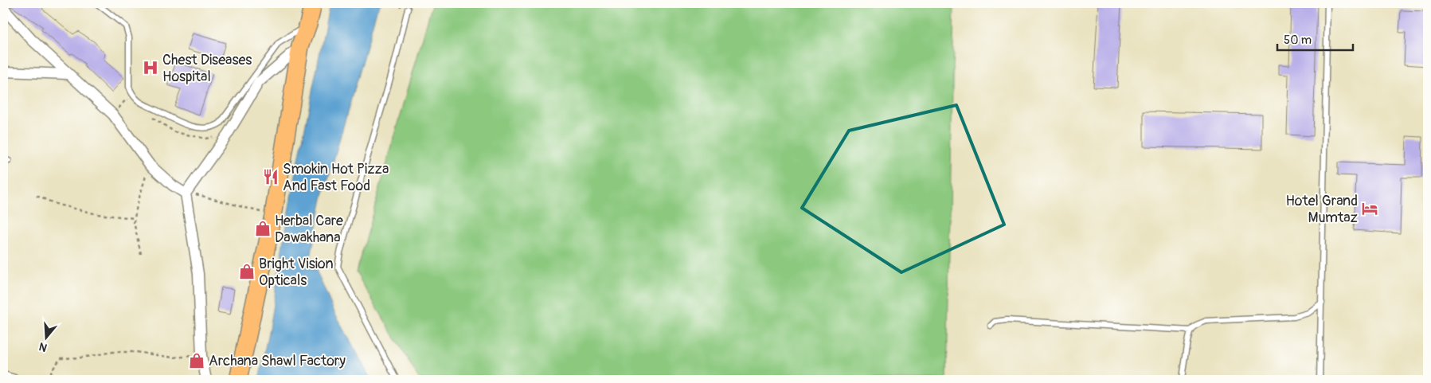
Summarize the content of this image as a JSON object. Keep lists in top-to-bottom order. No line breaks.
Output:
{"places":{"hospital":["Chest Diseases Hospital"],"restaurant":["Smokin Hot Pizza And Fast Food"],"hotel":["Hotel Grand Mumtaz"],"shop":["Herbal Care Dawakhana","Bright Vision Opticals","Archana Shawl Factory"]},"scale_bar":"50 m","north":"bottom"}
